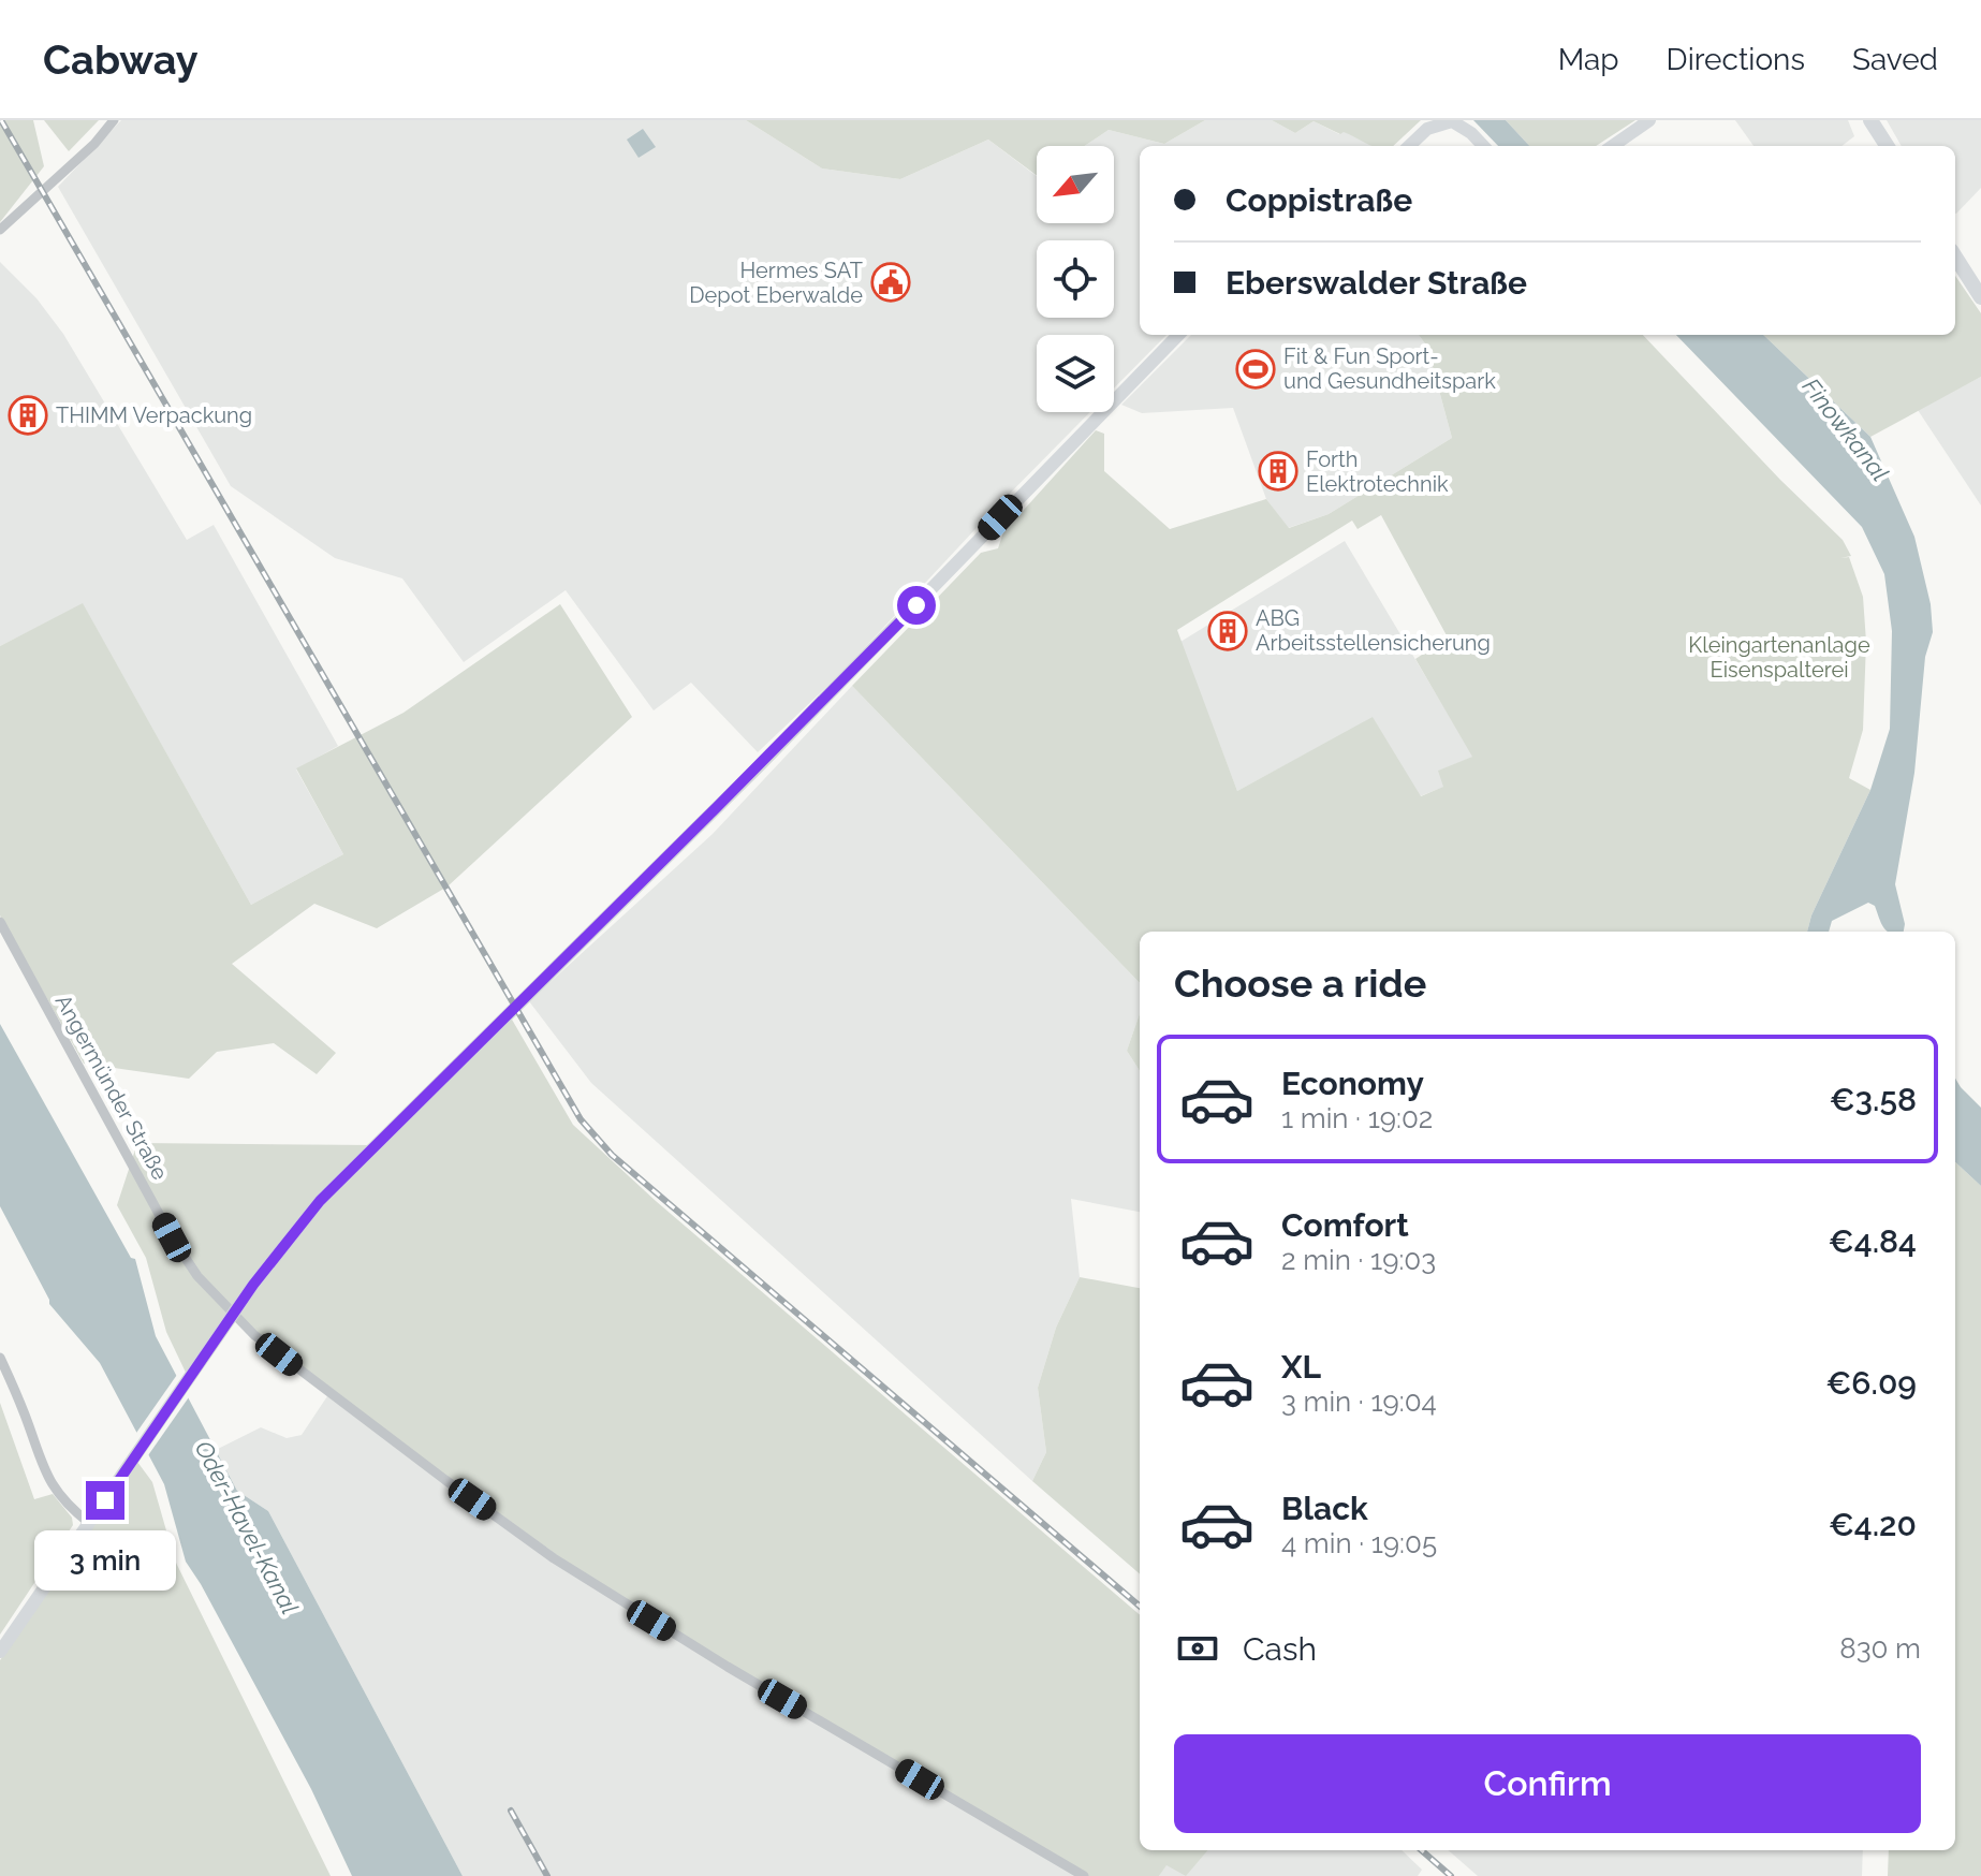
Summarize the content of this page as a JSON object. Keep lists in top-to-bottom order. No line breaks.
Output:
{"streets":{"street":["Angermünder Straße"]},"water":["Finowkanal","Oder-Havel-Kanal"],"parks":["Kleingartenanlage Eisenspalterei"],"places":{"public building":["Hermes SAT Depot Eberwalde"],"sports":["Fit & Fun Sport- und Gesundheitspark"],"building":["THIMM Verpackung","Forth Elektrotechnik","ABG Arbeitsstellensicherung"]},"north":"bottom left","page":{"header":"Cabway","nav":["Map","Directions","Saved"],"banner":["Coppistraße","Eberswalder Straße"],"heading":"Choose a ride","list":[{"name":"Economy","note":"1 min · 19:02","value":"€3.58"},{"name":"Comfort","note":"2 min · 19:03","value":"€4.84"},{"name":"XL","note":"3 min · 19:04","value":"€6.09"},{"name":"Black","note":"4 min · 19:05","value":"€4.20"}],"bubble":"3 min","pay":["Cash","830 m"],"buttons":"Confirm"}}
